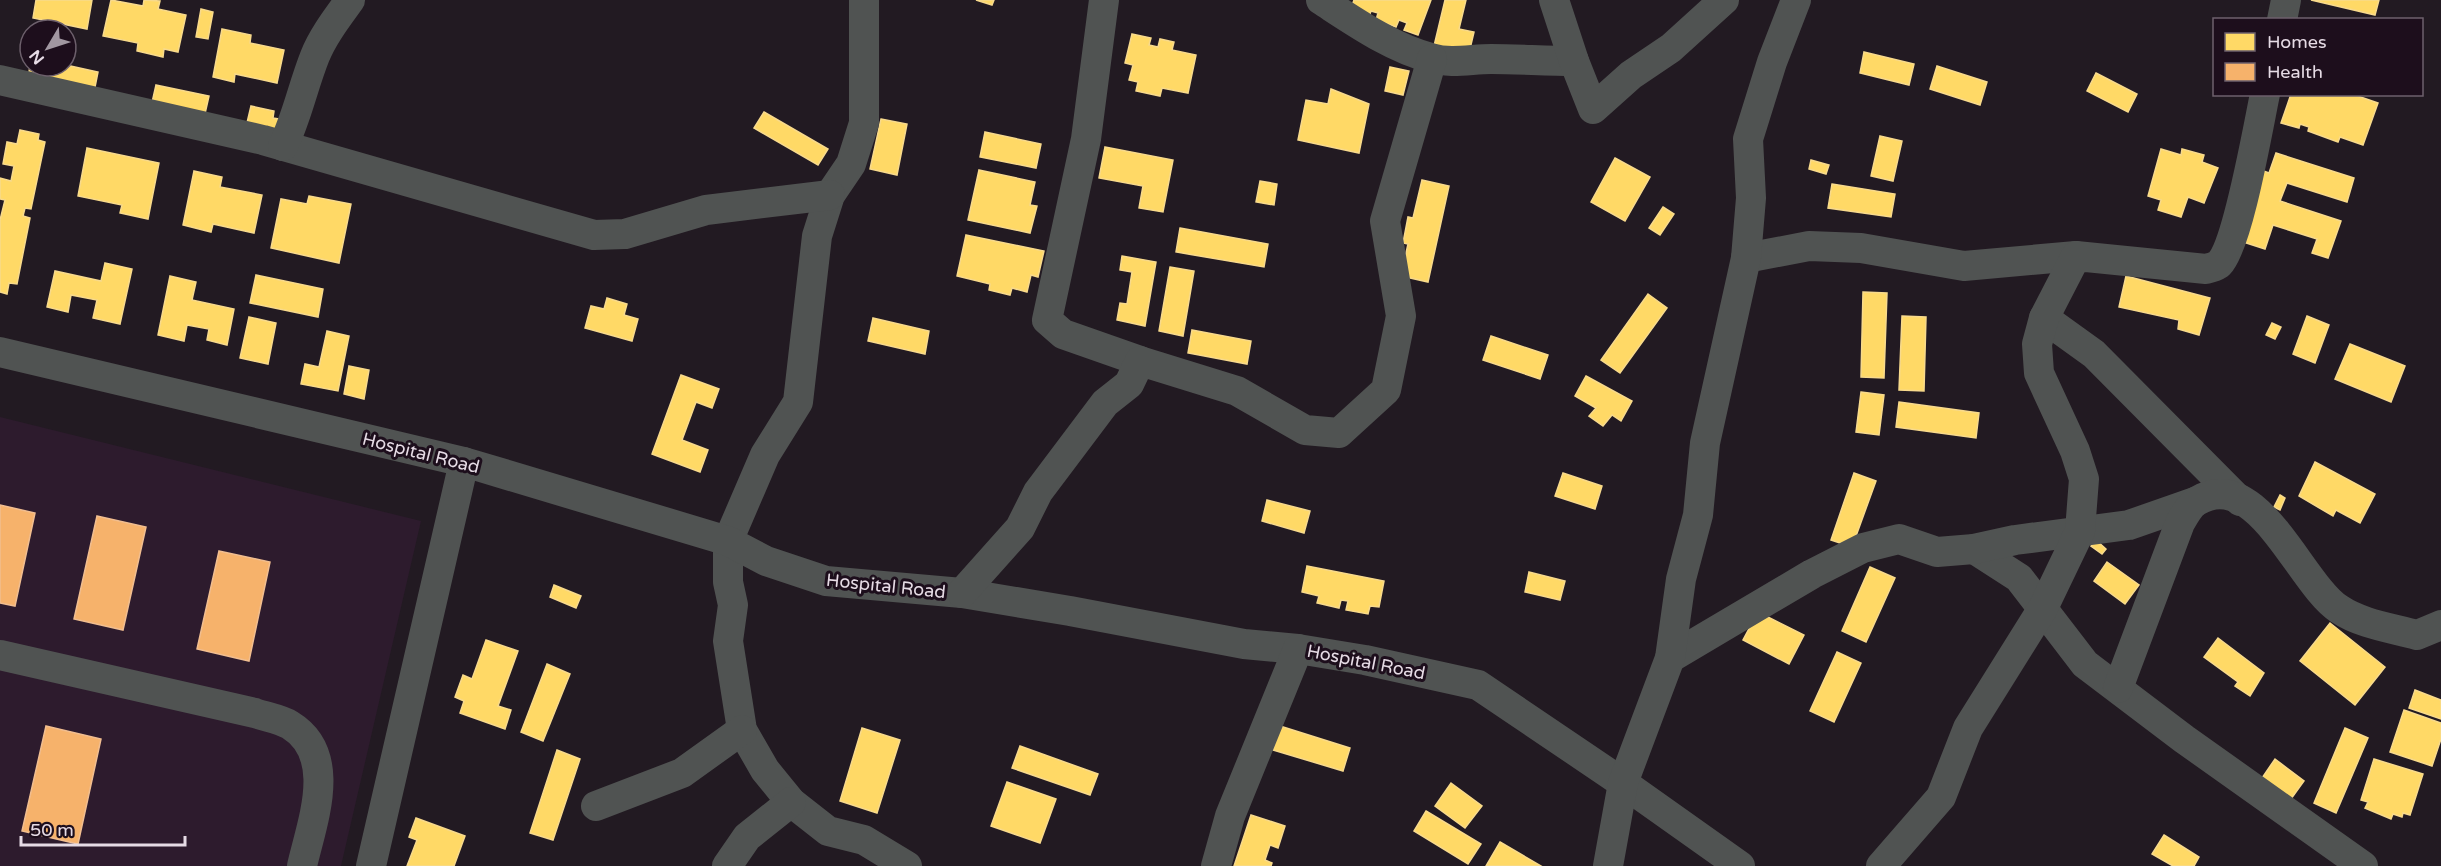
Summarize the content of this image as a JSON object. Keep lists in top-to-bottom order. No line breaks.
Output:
{"streets":{"street":["Hospital Road"]},"legend":["Homes","Health"],"scale_bar":"50 m","north":"bottom left"}
